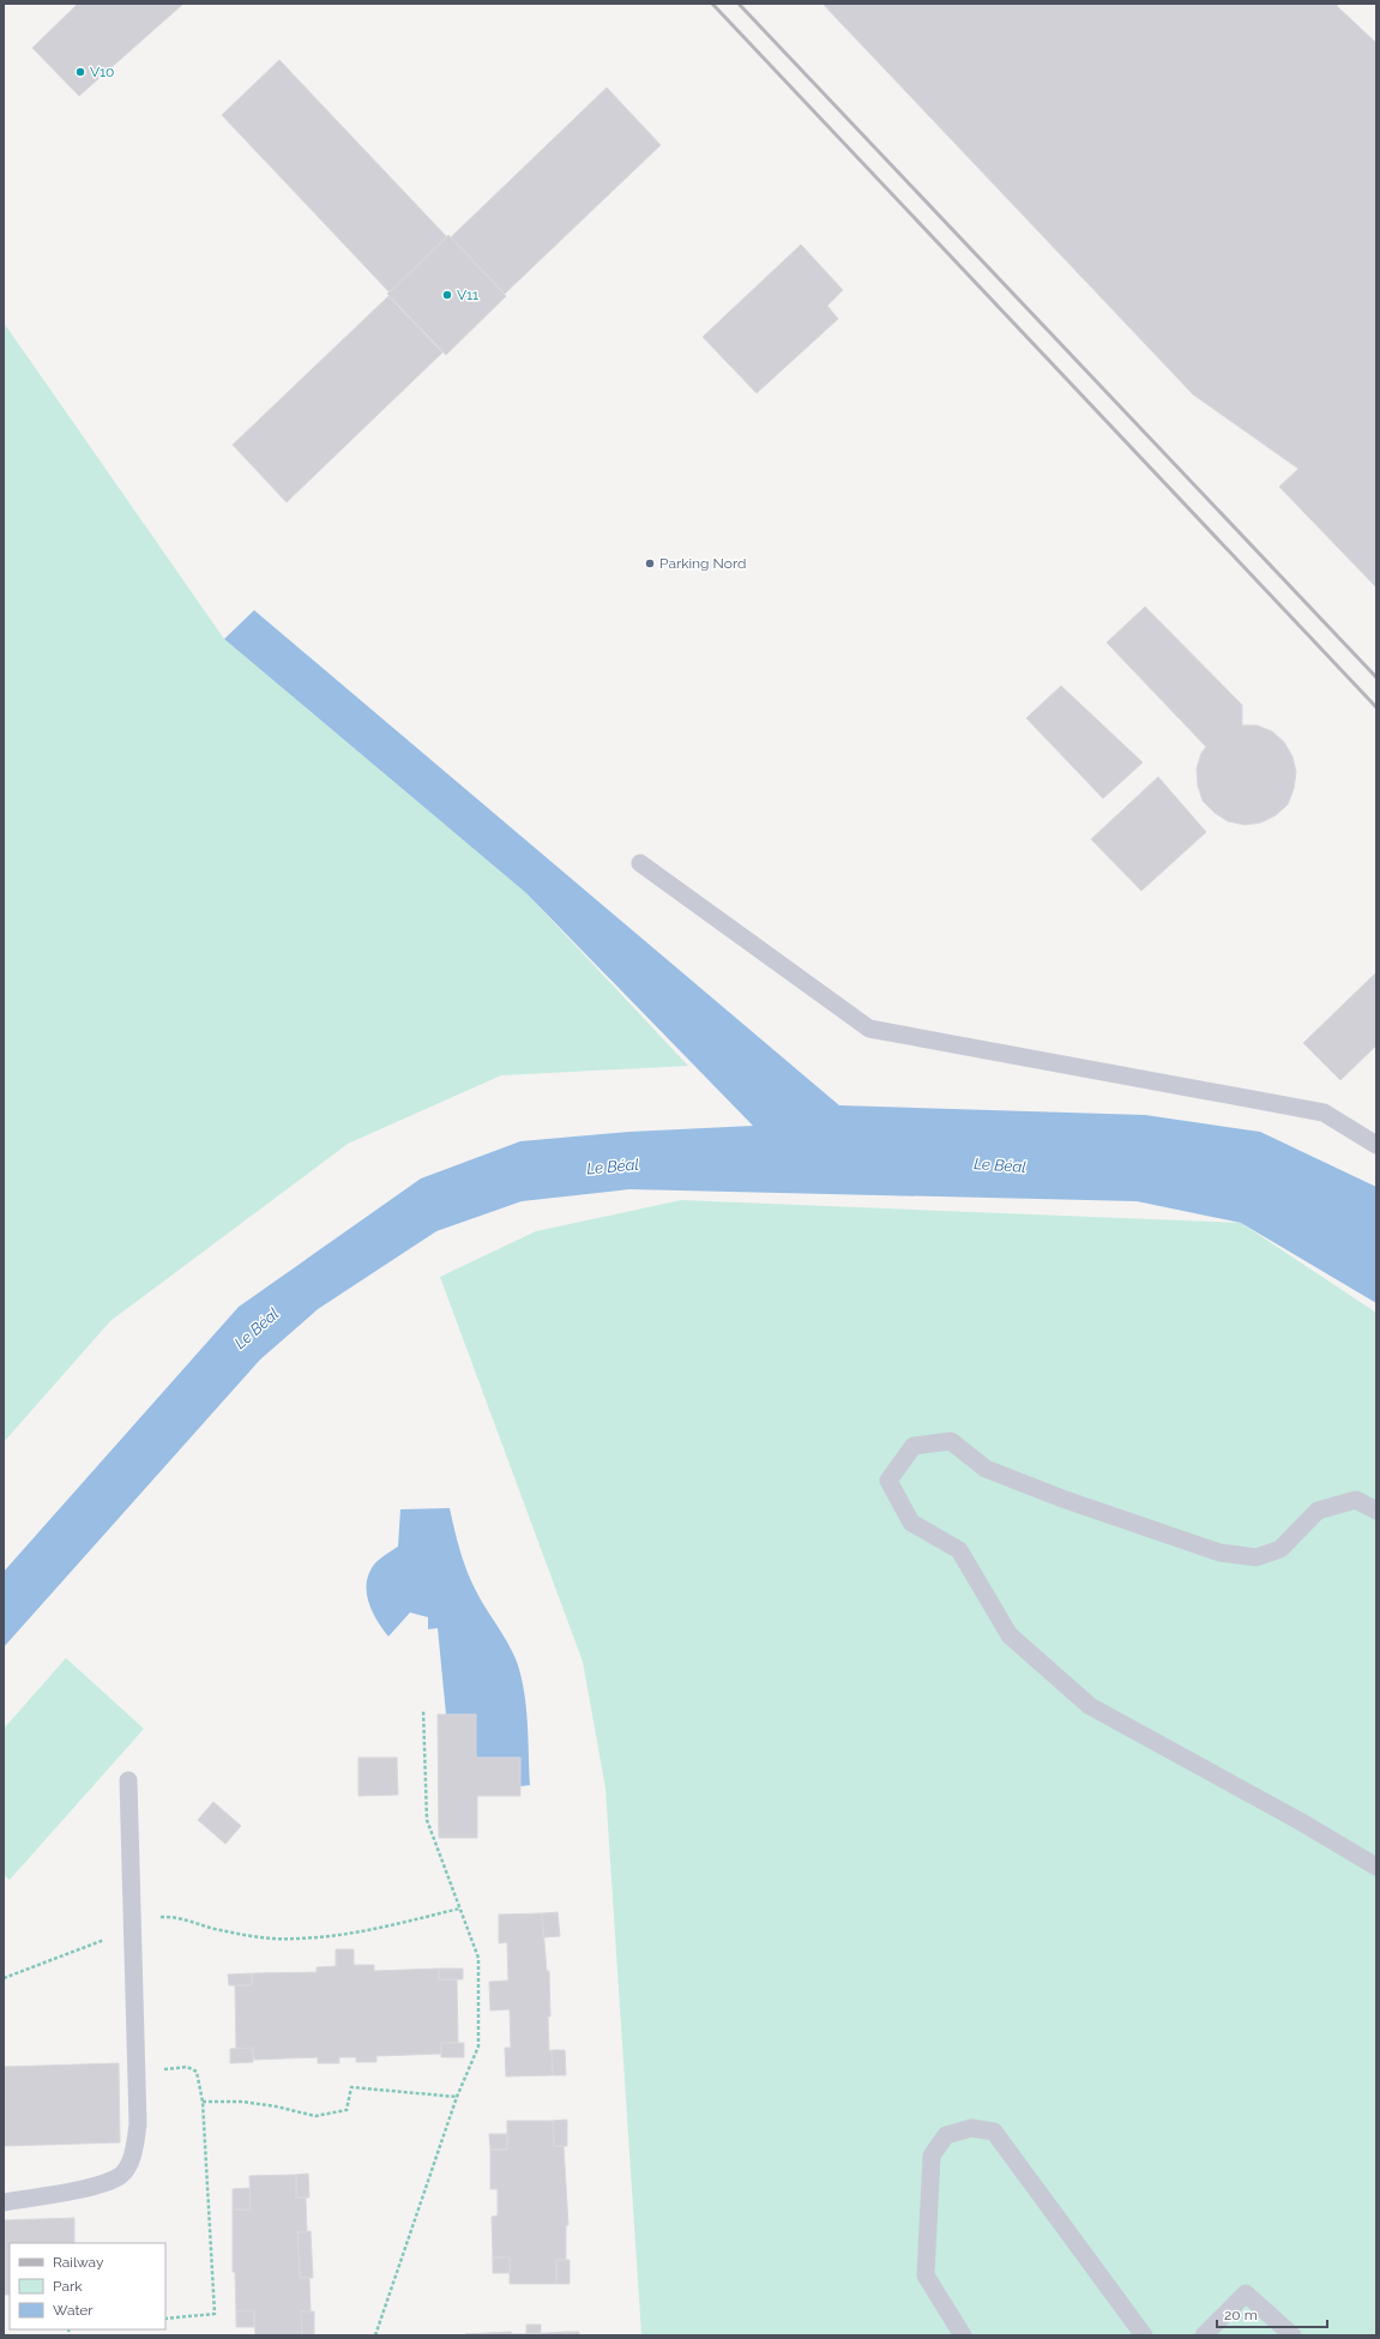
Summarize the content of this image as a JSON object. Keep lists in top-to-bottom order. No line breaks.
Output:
{"water":["Le Béal"],"places":["V10","V11","Parking Nord"],"legend":["Railway","Park","Water"],"scale_bar":"20 m"}
